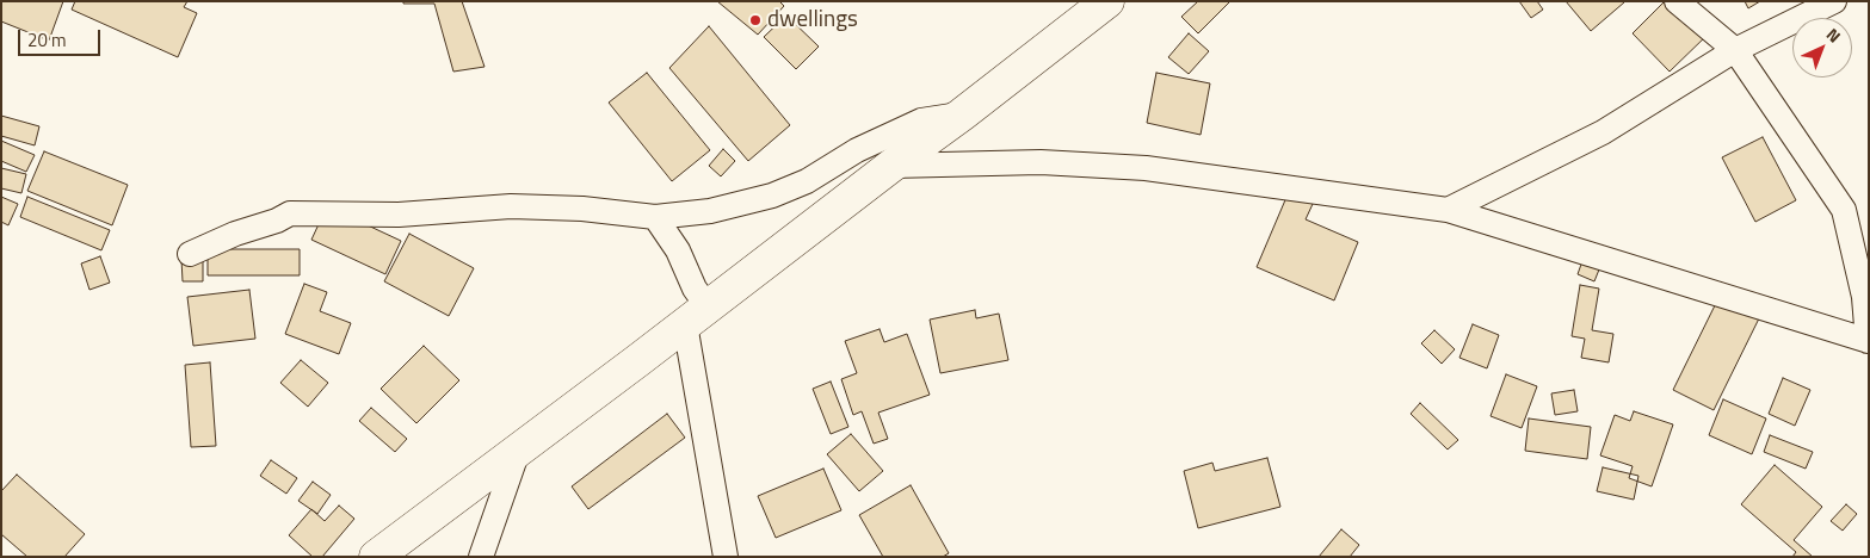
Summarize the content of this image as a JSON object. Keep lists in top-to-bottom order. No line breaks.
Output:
{"places":["dwellings"],"scale_bar":"20 m","north":"top right"}
